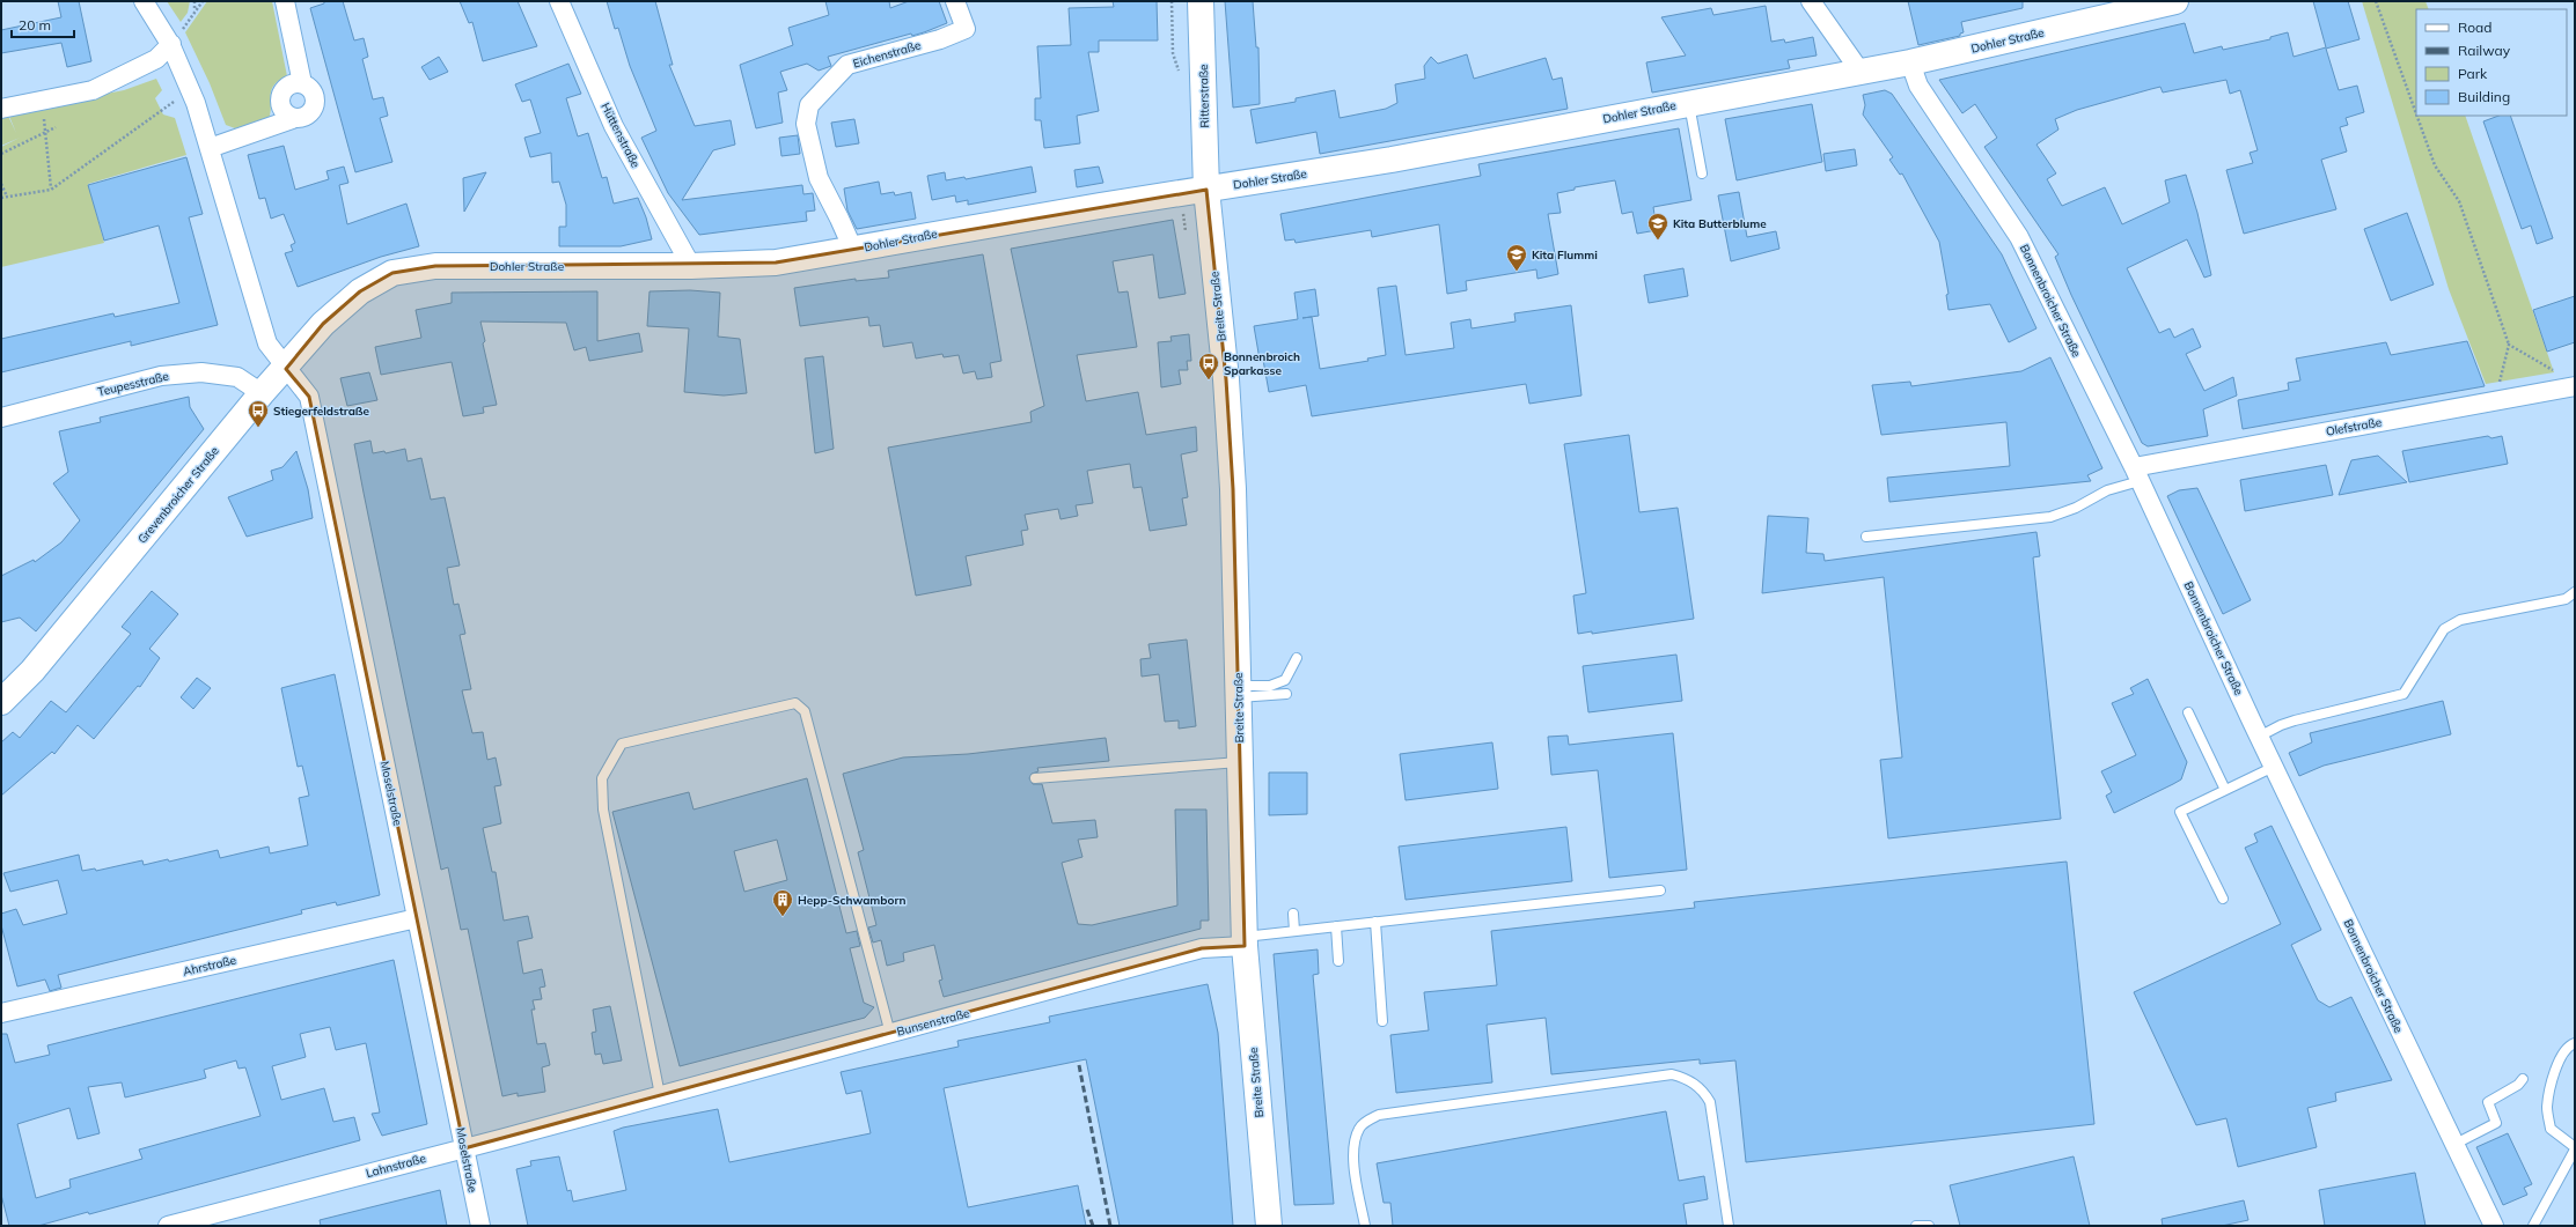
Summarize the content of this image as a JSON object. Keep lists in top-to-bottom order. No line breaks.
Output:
{"streets":{"main road":["Dohler Straße","Ritterstraße","Breite Straße","Grevenbroicher Straße"],"street":["Eichenstraße","Hüttenstraße","Bonnenbroicher Straße","Teupesstraße","Olefstraße","Moselstraße","Ahrstraße","Bunsenstraße","Lahnstraße"]},"crossings":[["Dohler Straße","Eichenstraße"],["Dohler Straße","Ritterstraße"],["Dohler Straße","Hüttenstraße"],["Dohler Straße","Bonnenbroicher Straße"],["Dohler Straße","Breite Straße"],["Dohler Straße","Grevenbroicher Straße"],["Ritterstraße","Breite Straße"],["Bonnenbroicher Straße","Olefstraße"],["Breite Straße","Bunsenstraße"],["Teupesstraße","Grevenbroicher Straße"],["Grevenbroicher Straße","Moselstraße"],["Moselstraße","Ahrstraße"],["Moselstraße","Lahnstraße"],["Bunsenstraße","Lahnstraße"]],"places":{"school or university":["Kita Butterblume","Kita Flummi"],"bus stop":["Bonnenbroich Sparkasse","Stiegerfeldstraße"],"building":["Hepp-Schwamborn"]},"legend":["Road","Railway","Park","Building"],"scale_bar":"20 m"}
